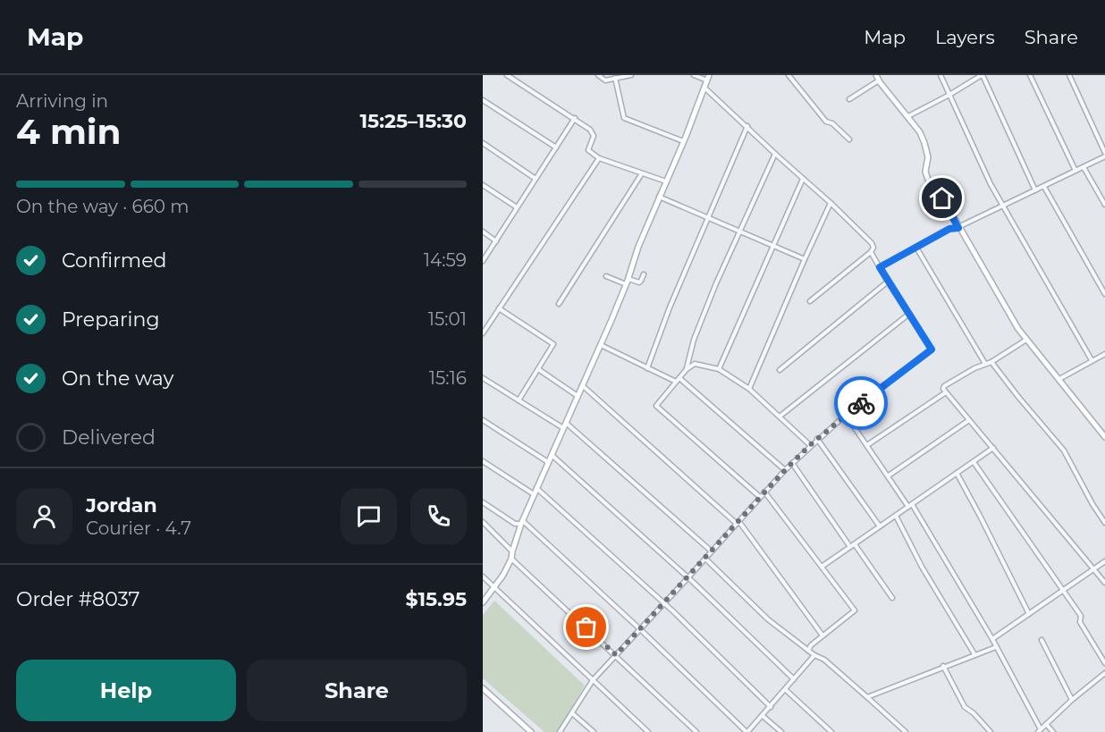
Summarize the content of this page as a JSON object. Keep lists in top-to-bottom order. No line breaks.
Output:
{"page":{"header":"Map","nav":["Map","Layers","Share"],"heading":["4 min","Arriving in","15:25–15:30"],"panel":["Jordan","Courier · 4.7","Order #8037","$15.95"],"bar":"On the way · 660 m","list":[["Confirmed","14:59"],["Preparing","15:01"],["On the way","15:16"],"Delivered"],"buttons":["Help","Share"]}}
